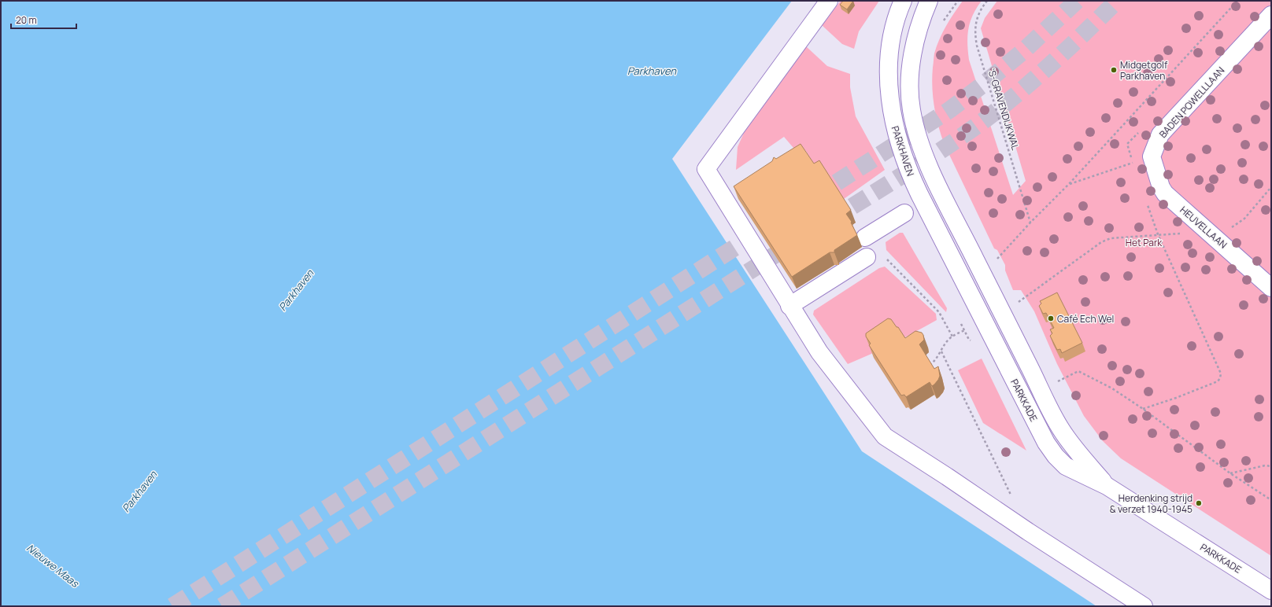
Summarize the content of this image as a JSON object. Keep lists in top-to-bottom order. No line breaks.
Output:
{"streets":{"street":["BADEN POWELLLAAN","PARKHAVEN","HEUVELLAAN","PARKKADE"],"path":["'S-GRAVENDIJKWAL"]},"crossings":[["BADEN POWELLLAAN","HEUVELLAAN"],["PARKHAVEN","PARKKADE"]],"water":["Parkhaven","Nieuwe Maas"],"parks":["Het Park"],"places":["Midgetgolf Parkhaven","Café Ech Wel","Herdenking strijd & verzet 1940-1945"],"scale_bar":"20 m"}
